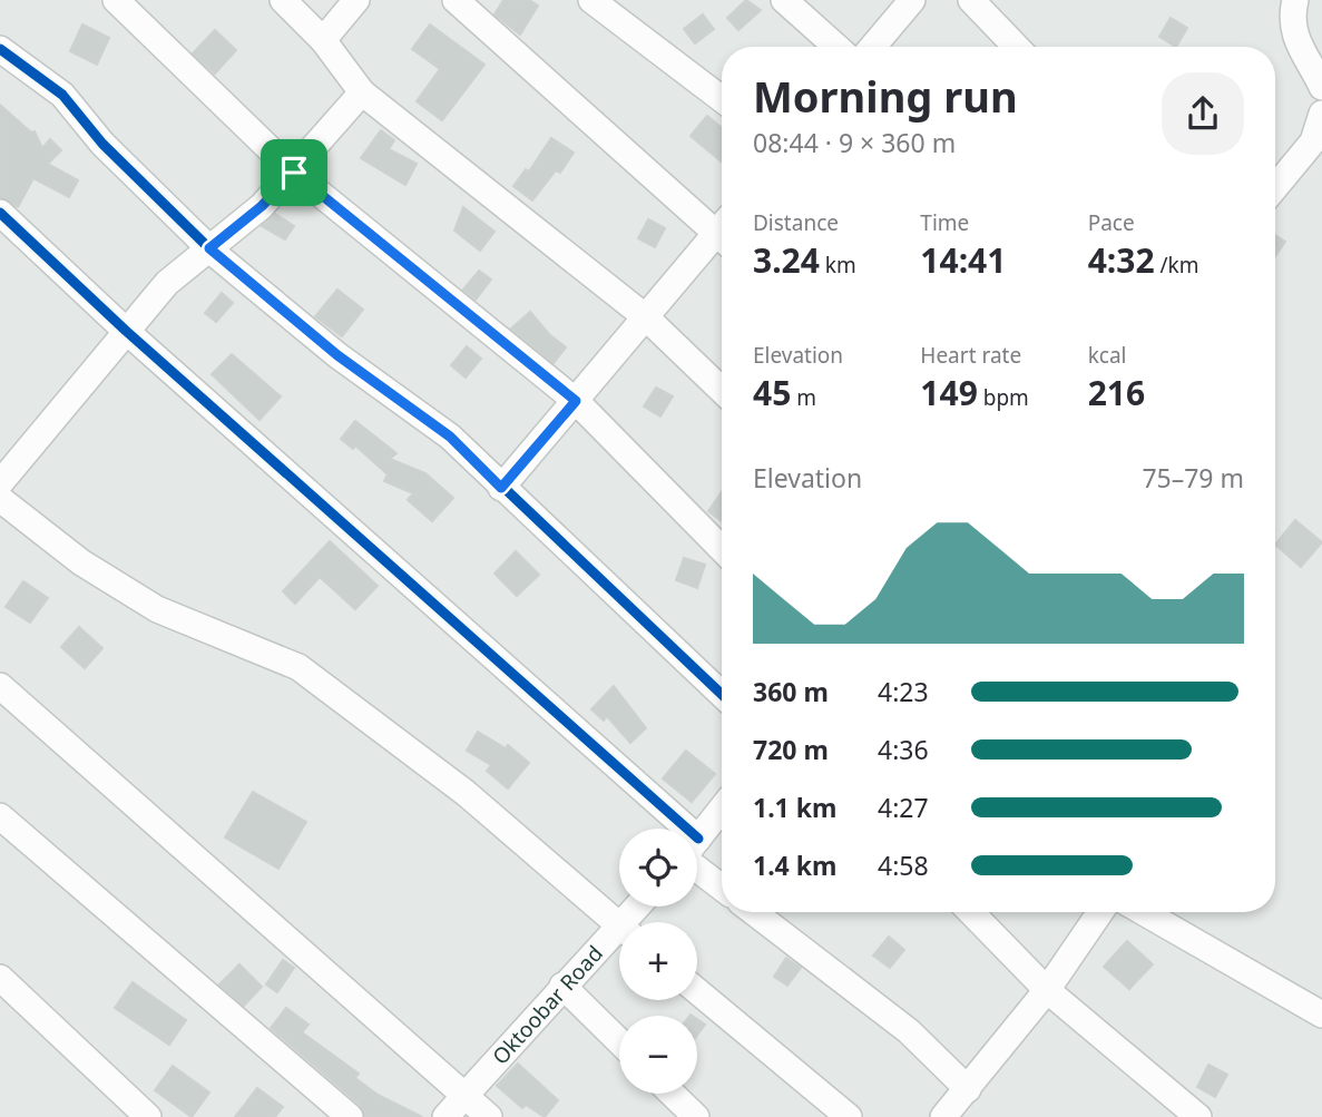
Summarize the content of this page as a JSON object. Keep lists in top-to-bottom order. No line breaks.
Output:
{"streets":{"street":["Oktoobar Road"]},"page":{"heading":["Morning run","08:44 · 9 × 360 m"],"stats":[["Distance","3.24 km"],["Time","14:41"],["Pace","4:32 /km"],["Elevation","45 m"],["Heart rate","149 bpm"],["kcal","216"]],"chart":["Elevation","75–79 m"],"list":[{"name":"360 m","note":"4:23"},{"name":"720 m","note":"4:36"},{"name":"1.1 km","note":"4:27"},{"name":"1.4 km","note":"4:58"}],"map_buttons":["+","−"]}}
